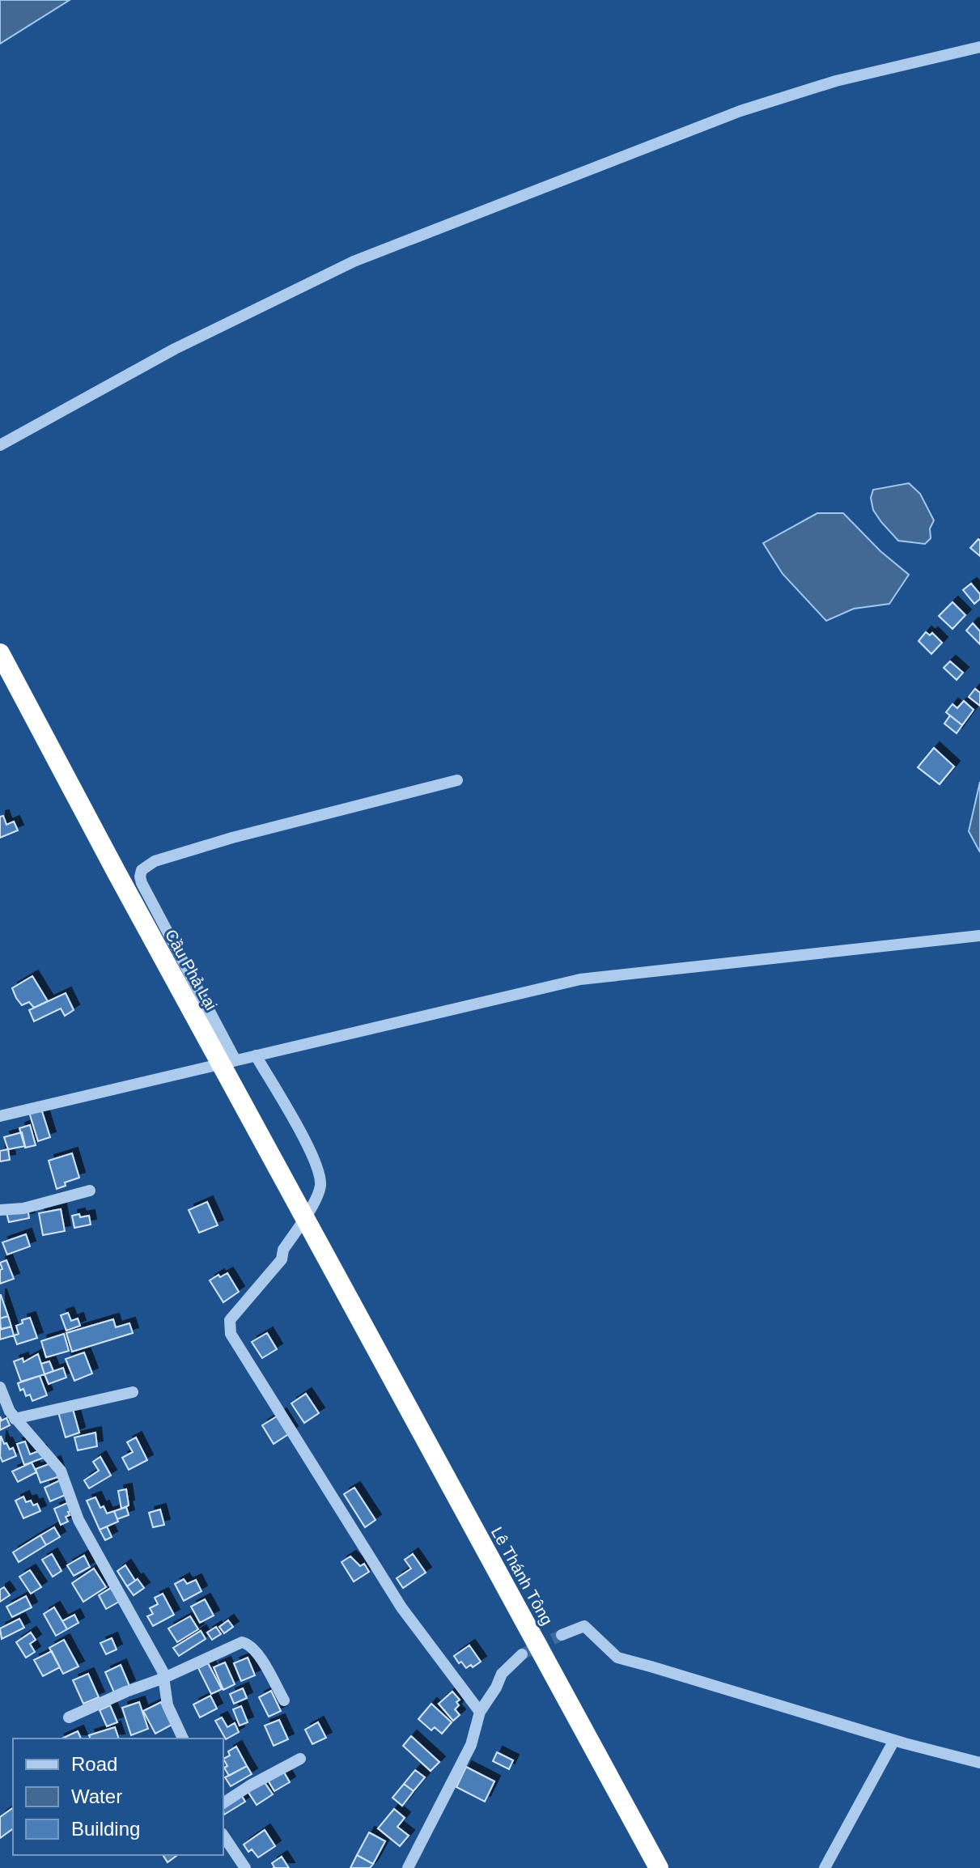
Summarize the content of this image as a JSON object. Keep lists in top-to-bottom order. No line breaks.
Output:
{"streets":{"highway":["Cầu Phả Lại","Lê Thánh Tông"]},"crossings":[["Cầu Phả Lại","Lê Thánh Tông"]],"legend":["Road","Water","Building"]}
